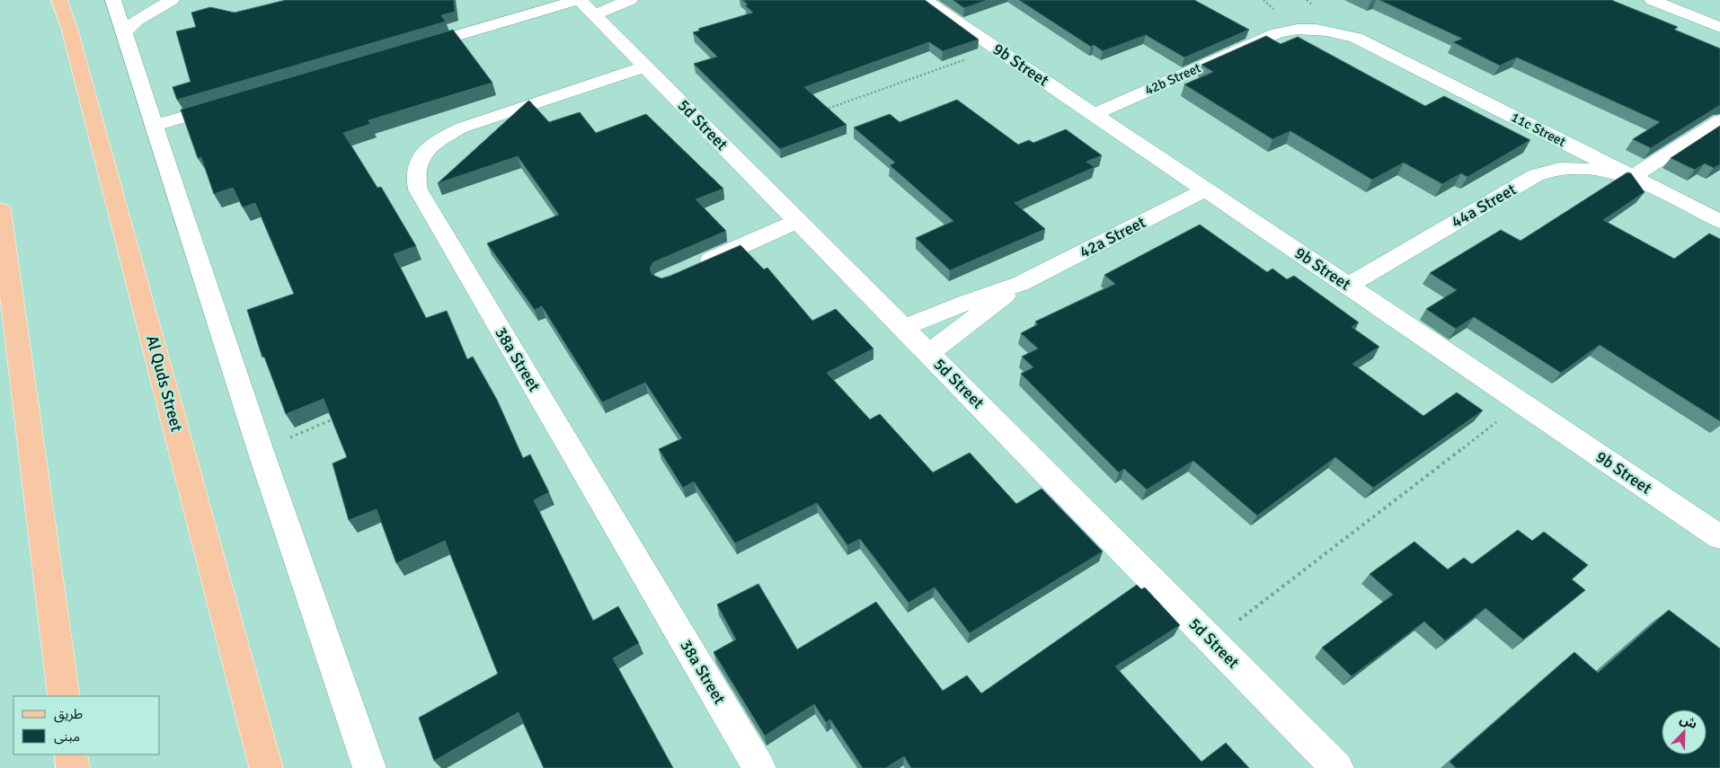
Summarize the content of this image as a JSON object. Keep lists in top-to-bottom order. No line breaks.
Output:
{"streets":{"main road":["Al Quds Street"],"street":["9b Street","42b Street","5d Street","11c Street","44a Street","42a Street","38a Street"]},"crossings":[["9b Street","42b Street"],["9b Street","44a Street"],["9b Street","42a Street"],["42b Street","11c Street"],["5d Street","42a Street"],["5d Street","38a Street"],["11c Street","44a Street"]],"legend":["طريق","مبنى"],"north":"top right"}
